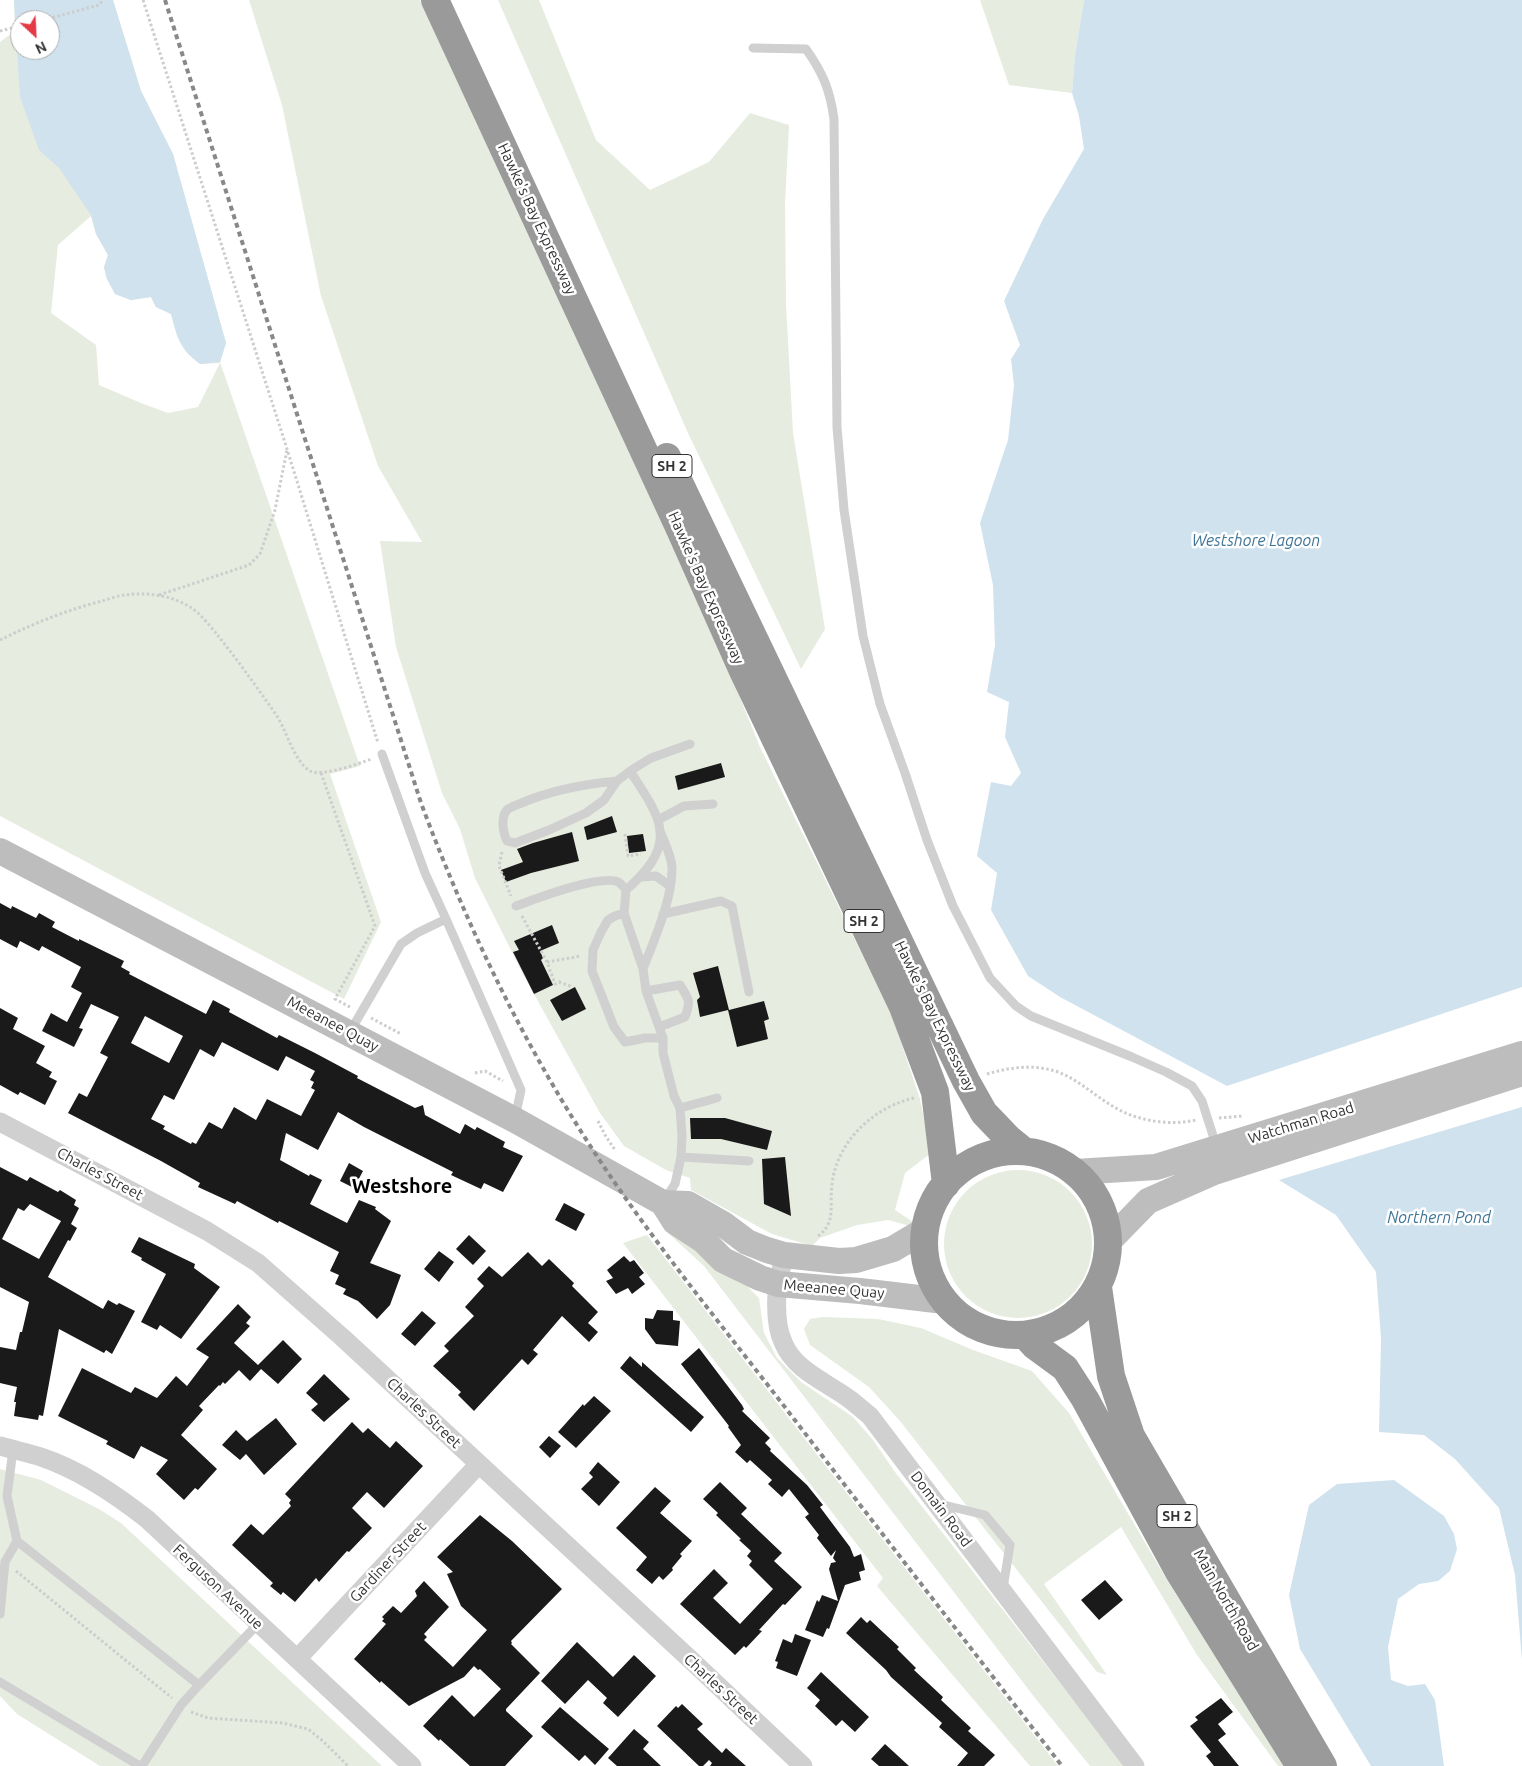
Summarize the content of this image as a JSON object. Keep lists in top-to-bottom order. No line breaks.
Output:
{"streets":{"highway":["Hawke's Bay Expressway","SH 2","Main North Road"],"main road":["Meeanee Quay","Watchman Road"],"street":["Charles Street","Domain Road","Gardiner Street","Ferguson Avenue"]},"crossings":[["Hawke's Bay Expressway","SH 2"],["SH 2","Meeanee Quay"],["SH 2","Watchman Road"],["SH 2","Main North Road"],["Meeanee Quay","Domain Road"],["Charles Street","Gardiner Street"],["Gardiner Street","Ferguson Avenue"]],"districts":["Westshore"],"water":["Westshore Lagoon","Northern Pond"],"north":"bottom right"}
